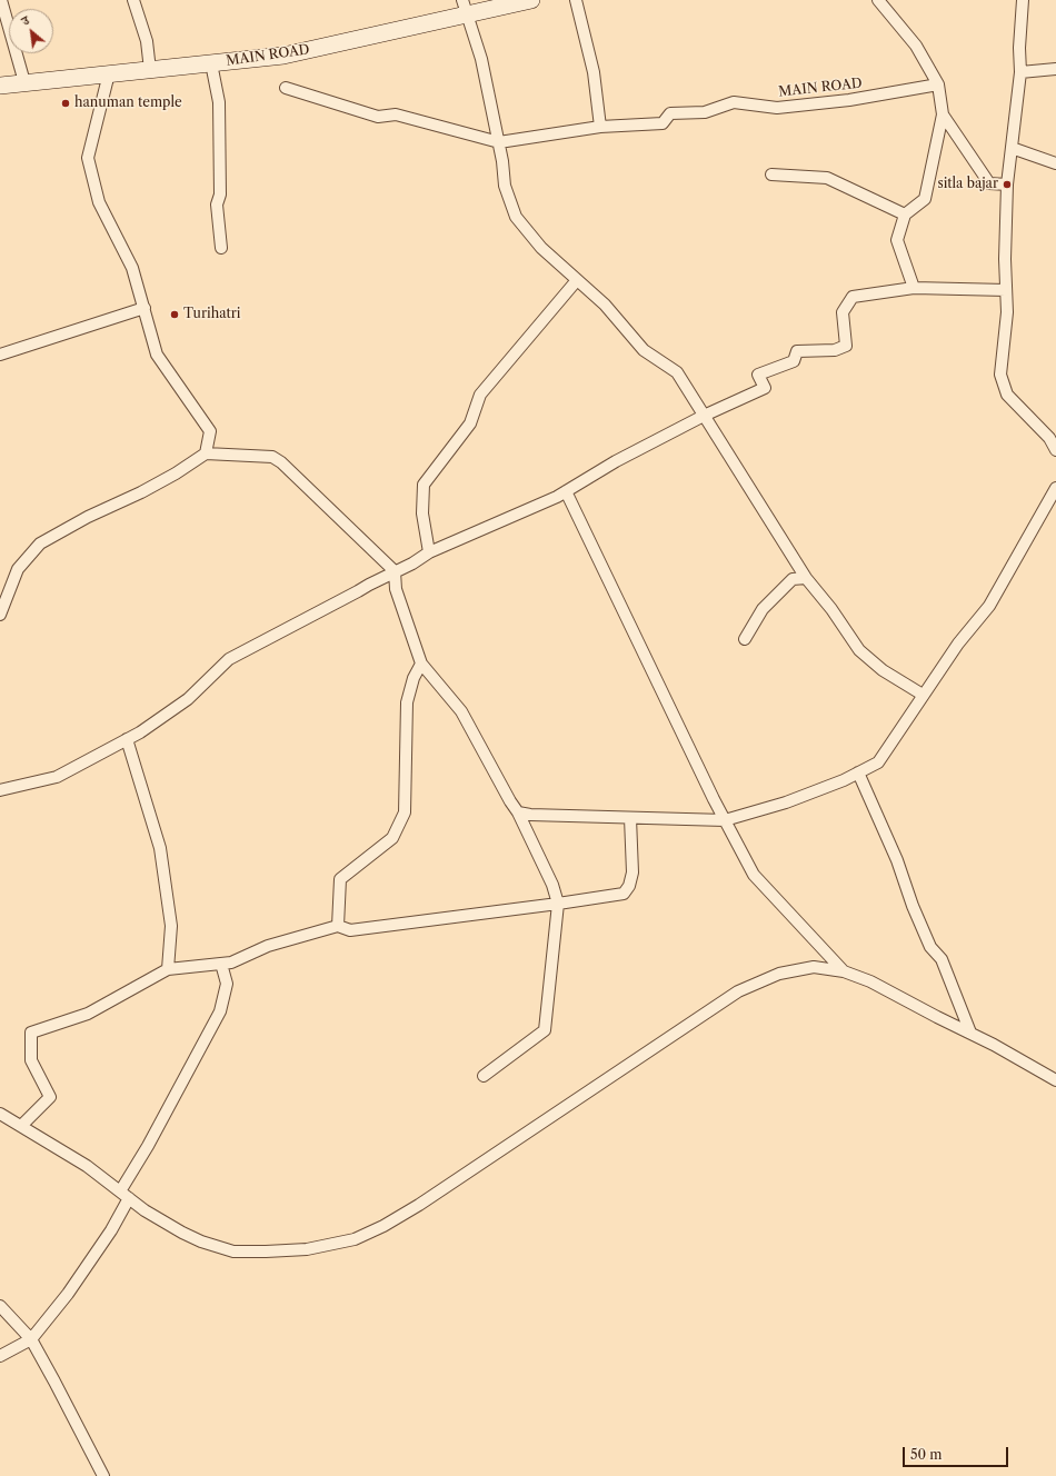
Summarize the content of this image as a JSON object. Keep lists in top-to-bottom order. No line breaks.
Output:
{"streets":{"street":["MAIN ROAD"]},"places":["hanuman temple","sitla bajar","Turihatri"],"scale_bar":"50 m","north":"top left"}
